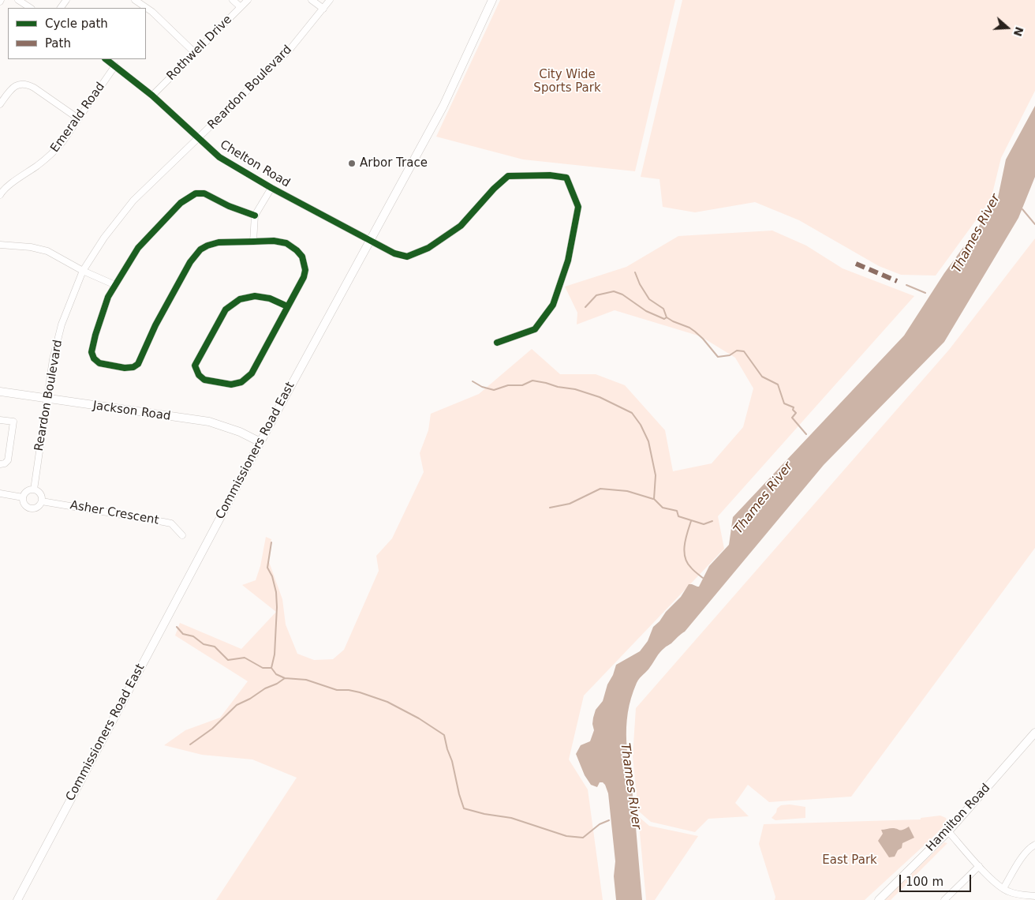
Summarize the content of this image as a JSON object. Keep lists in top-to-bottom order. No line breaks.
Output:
{"streets":{"main road":["Jackson Road","Commissioners Road East","Hamilton Road"],"street":["Rothwell Drive","Reardon Boulevard","Emerald Road","Chelton Road","Asher Crescent"]},"crossings":[["Rothwell Drive","Chelton Road"],["Reardon Boulevard","Chelton Road"],["Reardon Boulevard","Jackson Road"],["Reardon Boulevard","Asher Crescent"],["Emerald Road","Chelton Road"],["Chelton Road","Commissioners Road East"],["Jackson Road","Commissioners Road East"]],"water":["Thames River"],"parks":["City Wide Sports Park","East Park"],"places":["Arbor Trace"],"legend":["Cycle path","Path"],"scale_bar":"100 m","north":"right"}
